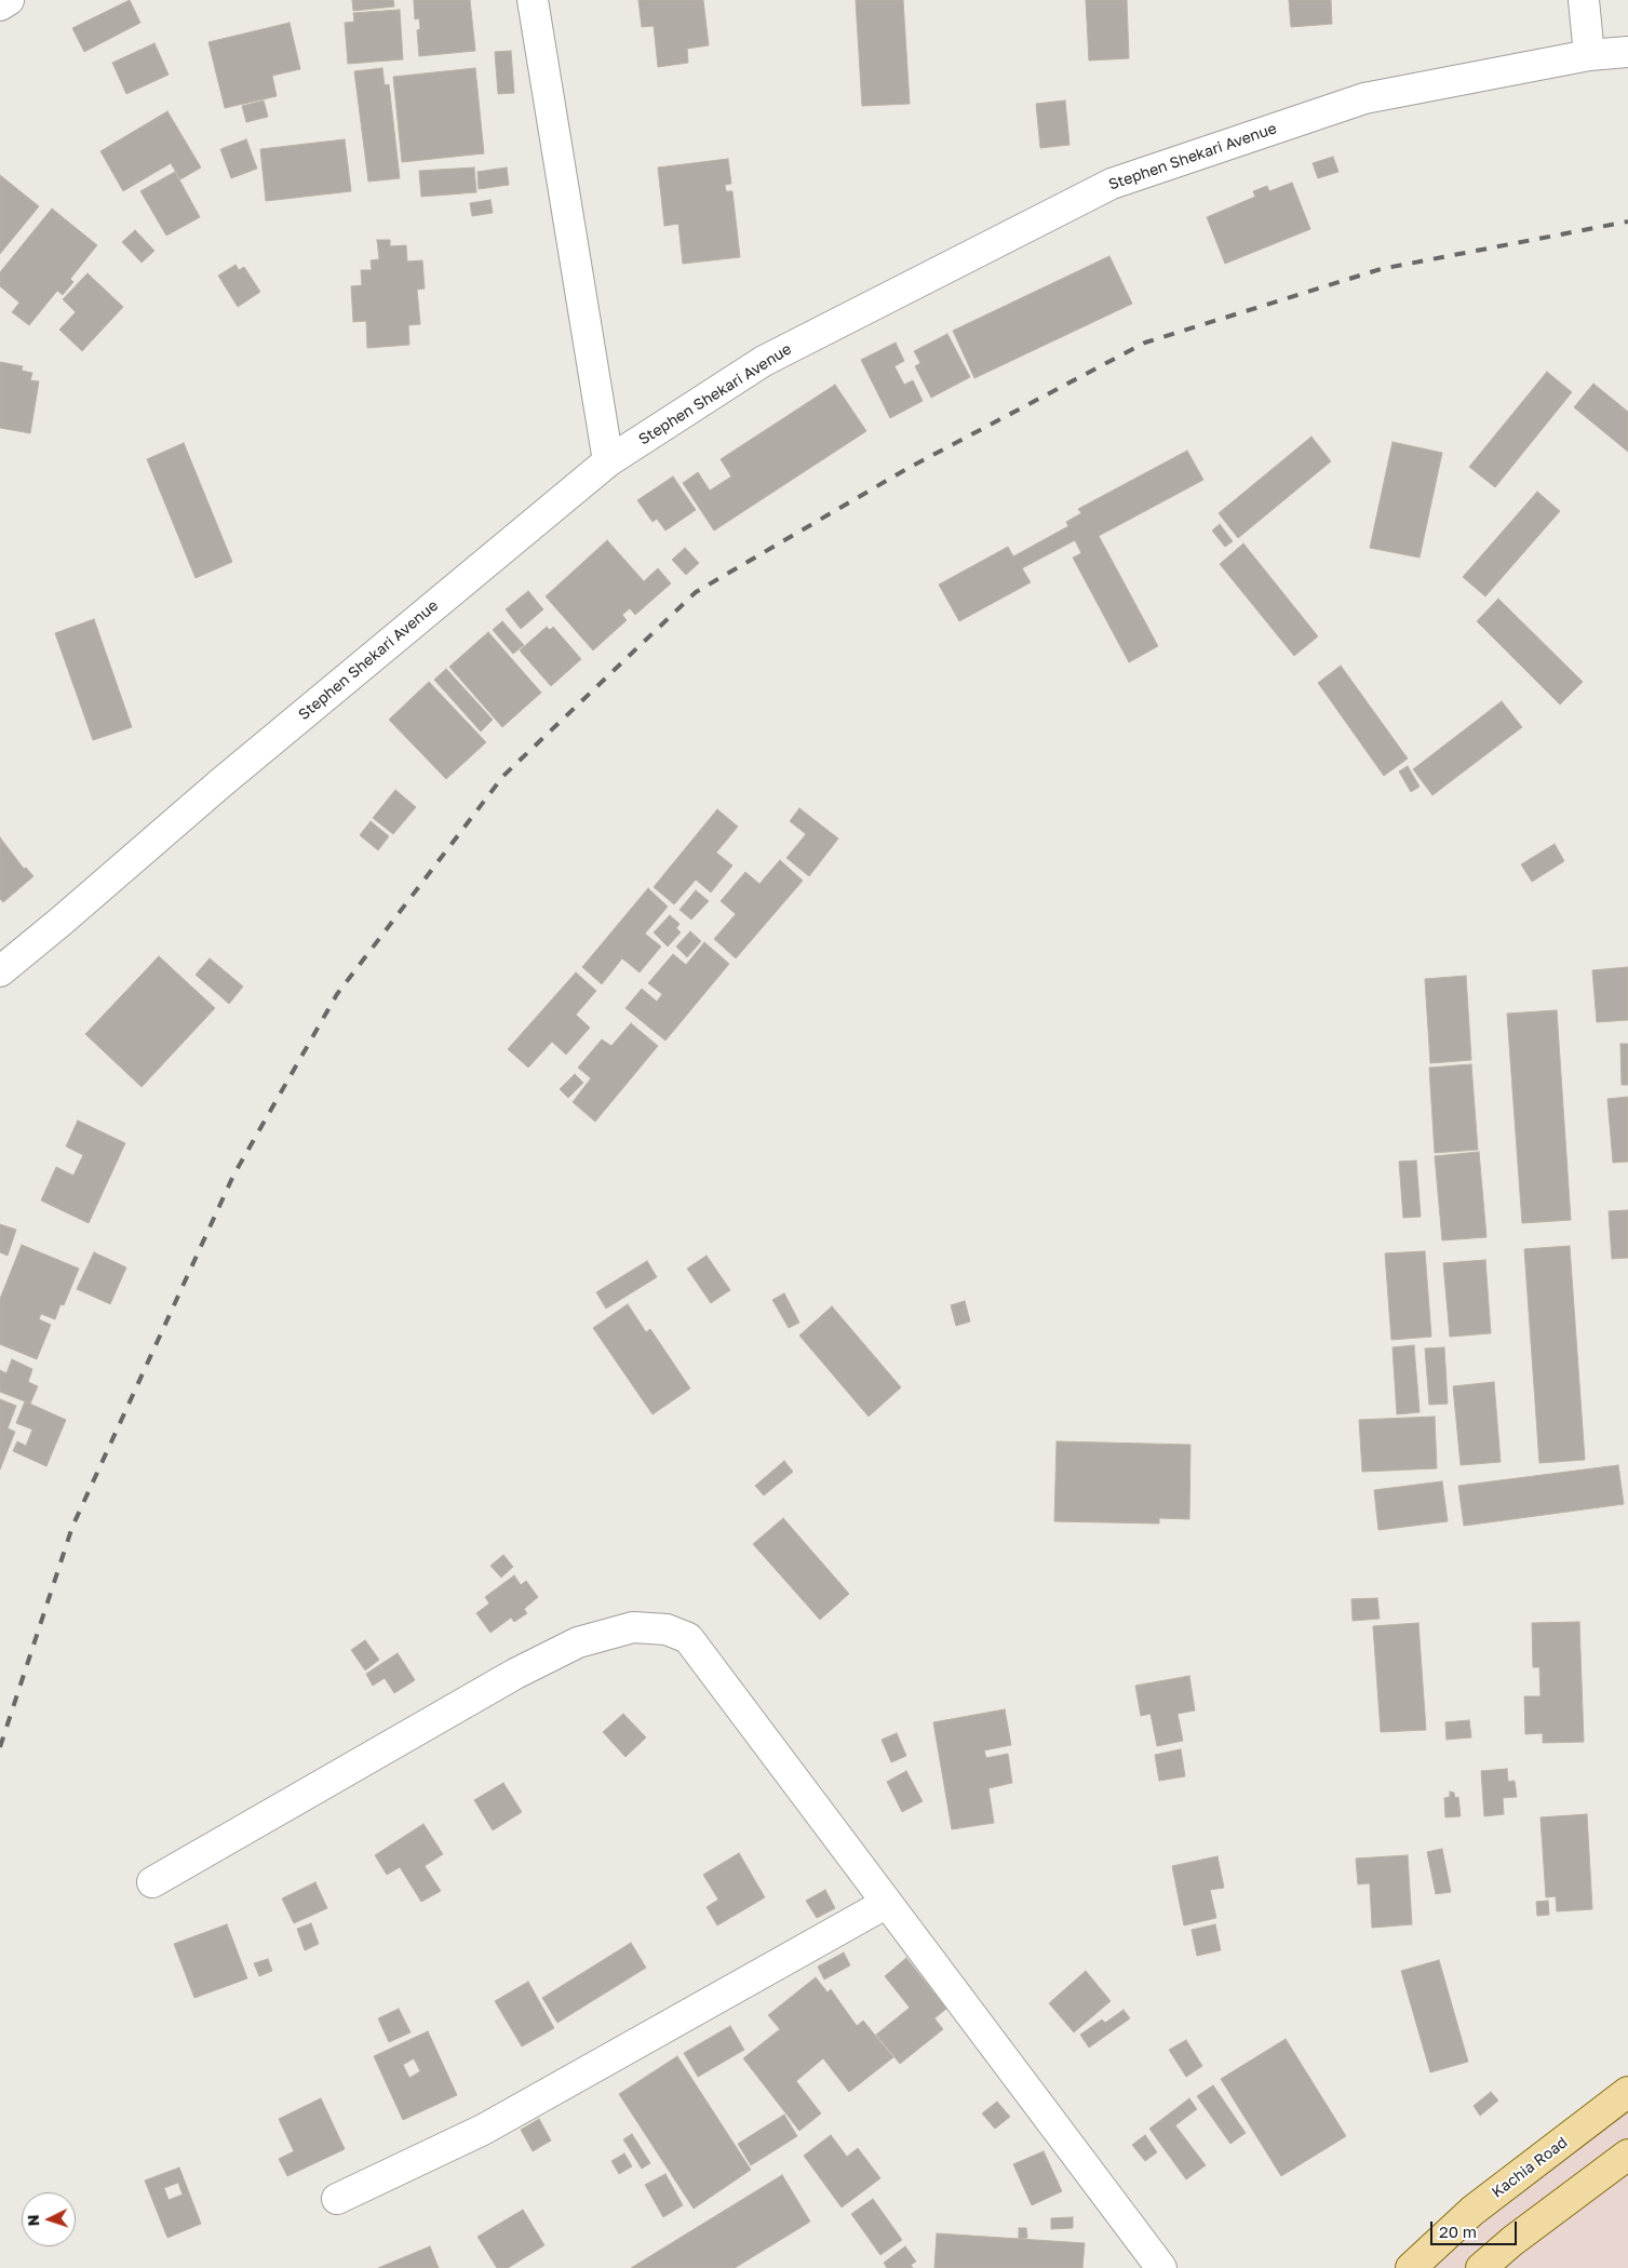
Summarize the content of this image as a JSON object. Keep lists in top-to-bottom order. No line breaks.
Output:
{"streets":{"main road":["Kachia Road"],"street":["Stephen Shekari Avenue"]},"scale_bar":"20 m","north":"left"}
